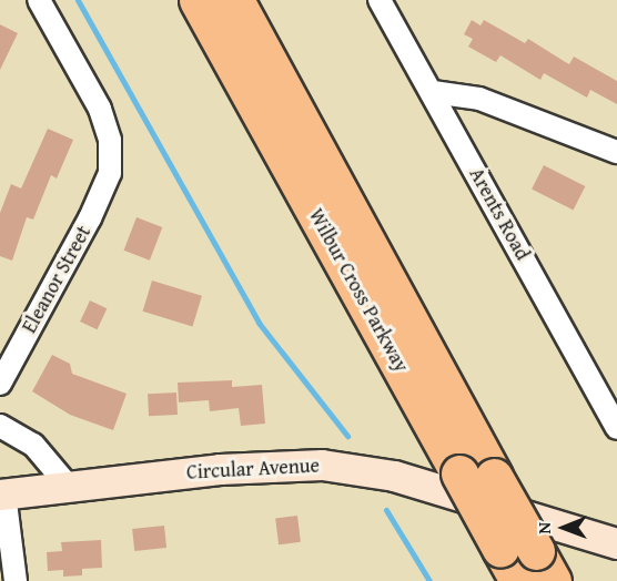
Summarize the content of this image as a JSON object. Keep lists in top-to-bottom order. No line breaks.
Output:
{"streets":{"highway":["Wilbur Cross Parkway"],"main road":["Circular Avenue"],"street":["Arents Road","Eleanor Street"]},"north":"left"}
